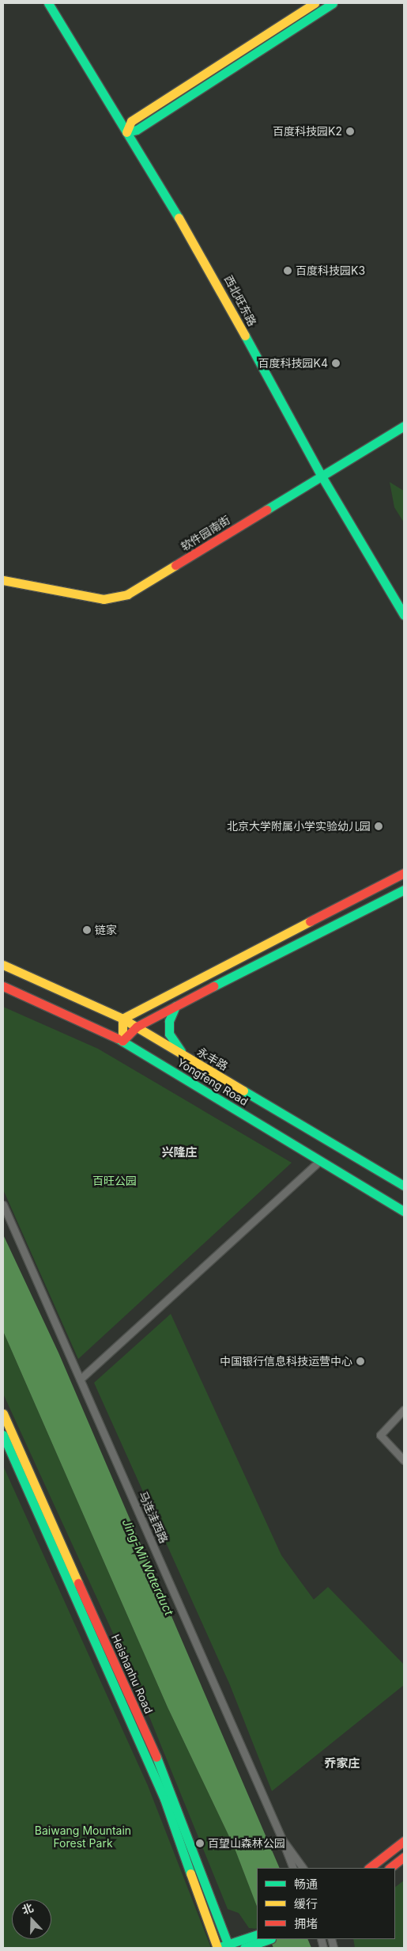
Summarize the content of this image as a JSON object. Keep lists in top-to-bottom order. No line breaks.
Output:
{"streets":{"street":["西北旺东路","软件园南街","永丰路","Yongfeng Road","马连洼西路","Heishanhu Road"]},"crossings":[["西北旺东路","软件园南街"]],"districts":["兴隆庄","乔家庄"],"water":["Jing-Mi Waterduct"],"parks":["百旺公园","Baiwang Mountain Forest Park"],"places":["百度科技园K2","百度科技园K3","百度科技园K4","北京大学附属小学实验幼儿园","链家","中国银行信息科技运营中心","百望山森林公园"],"legend":["畅通","缓行","拥堵"],"north":"top"}
